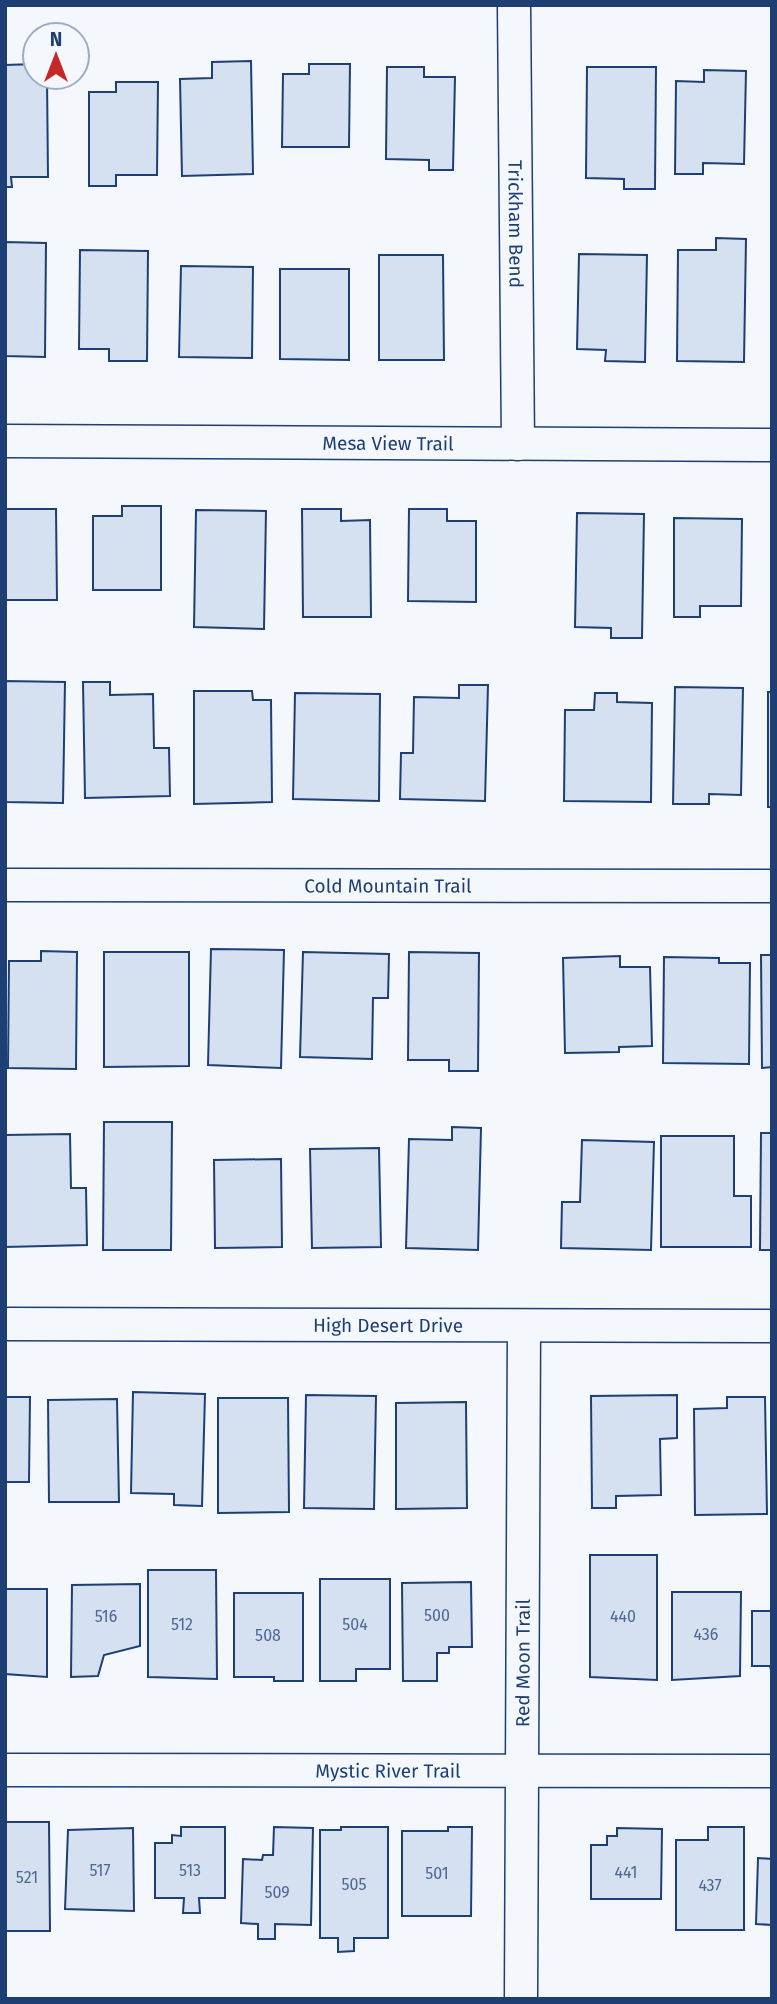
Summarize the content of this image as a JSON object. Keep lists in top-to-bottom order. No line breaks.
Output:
{"streets":{"street":["Trickham Bend","Mesa View Trail","Cold Mountain Trail","High Desert Drive","Red Moon Trail","Mystic River Trail"]},"crossings":[["Trickham Bend","Mesa View Trail"],["High Desert Drive","Red Moon Trail"],["Red Moon Trail","Mystic River Trail"]],"house_numbers":["500","516","440","512","504","436","508","517","513","441","501","521","505","437","509"],"north":"top"}
